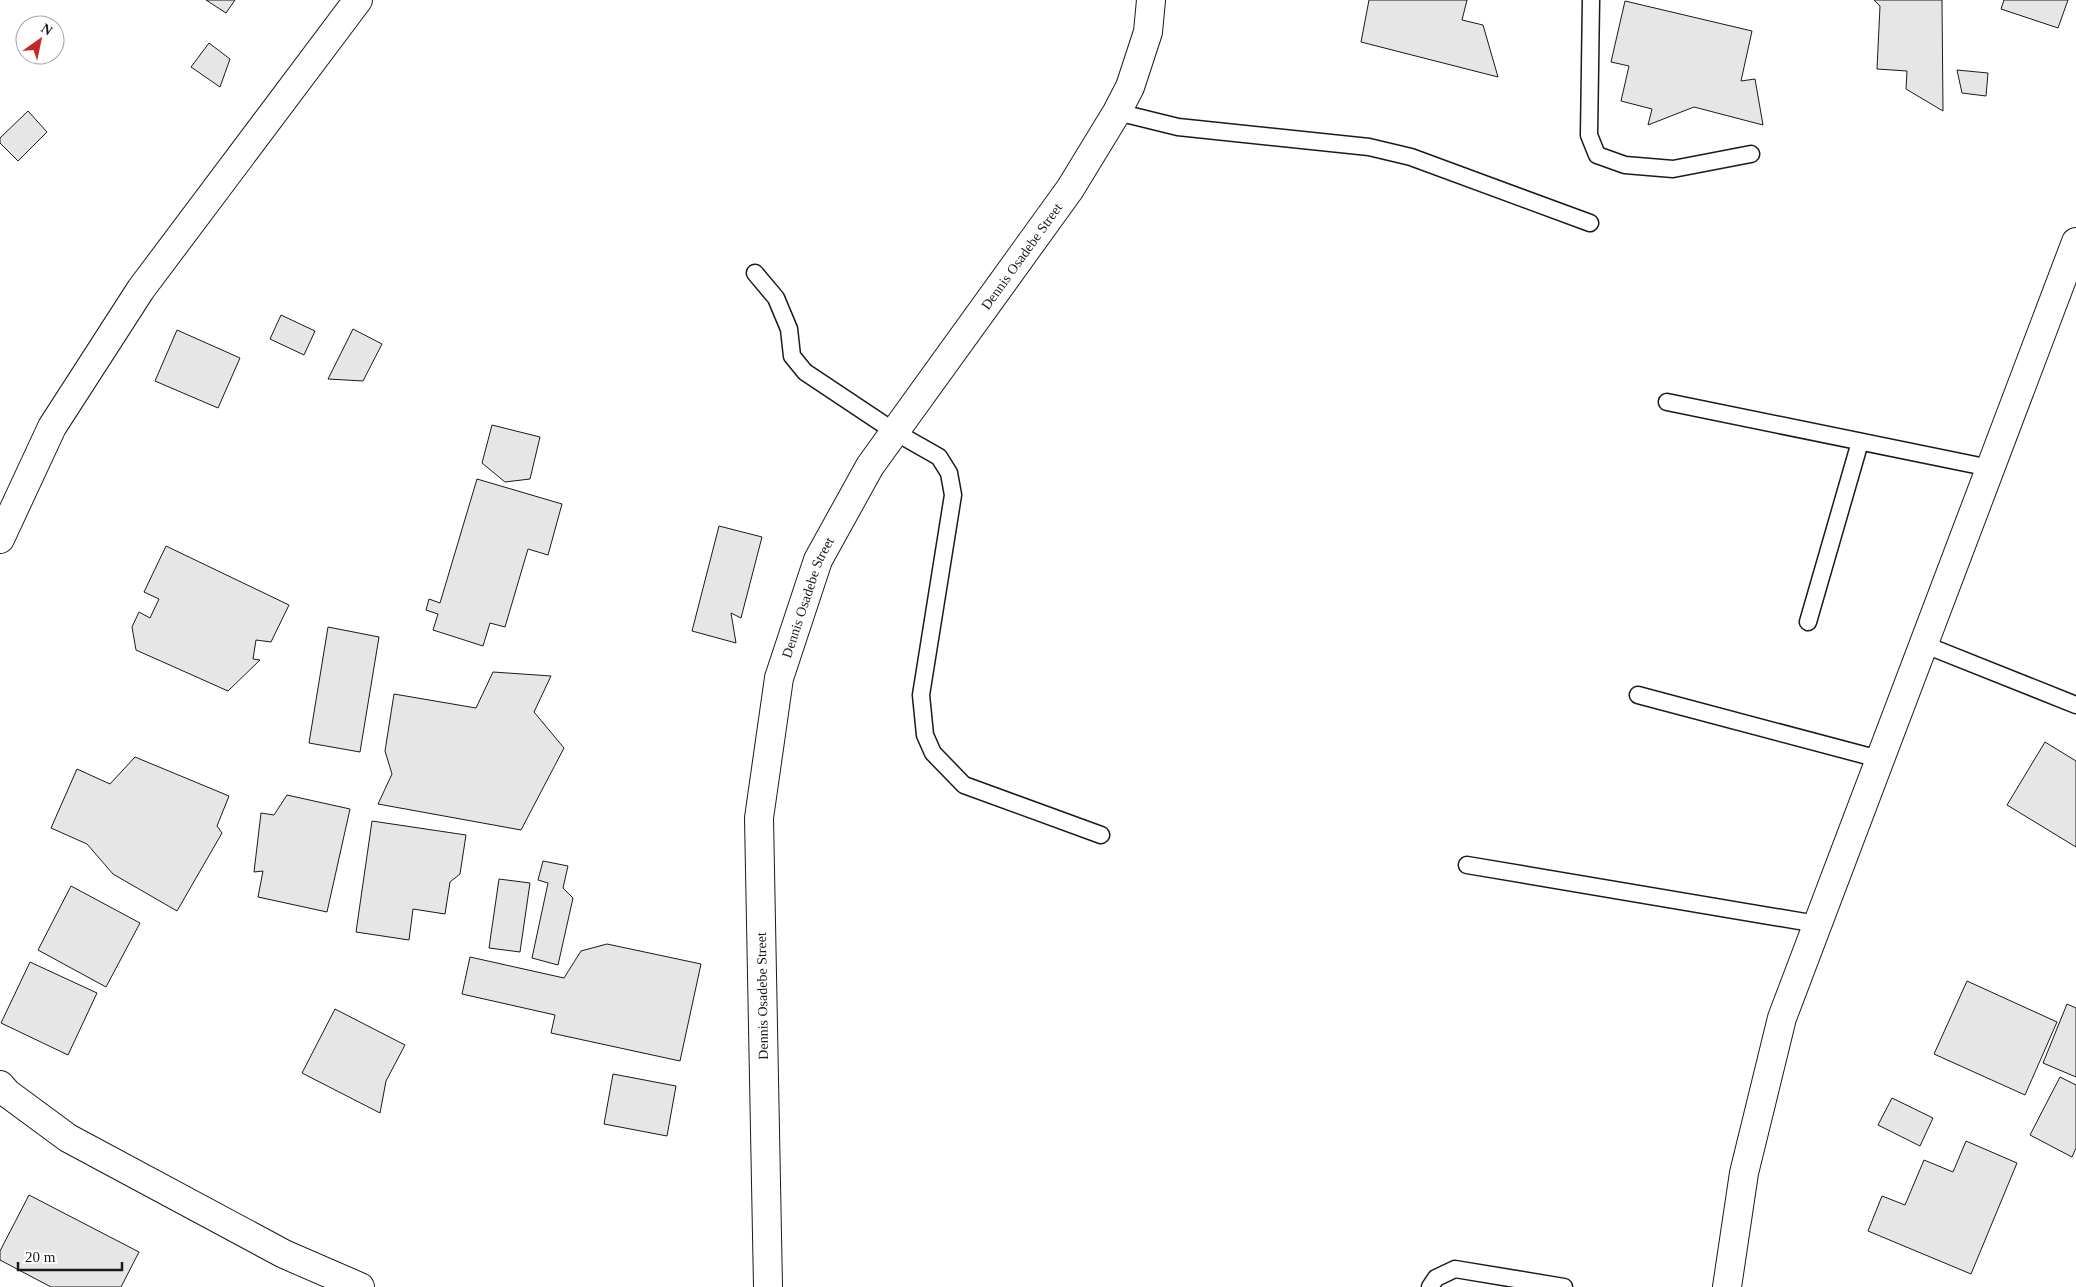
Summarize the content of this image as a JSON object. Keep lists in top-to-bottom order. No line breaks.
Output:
{"streets":{"street":["Dennis Osadebe Street"]},"scale_bar":"20 m","north":"top right"}
